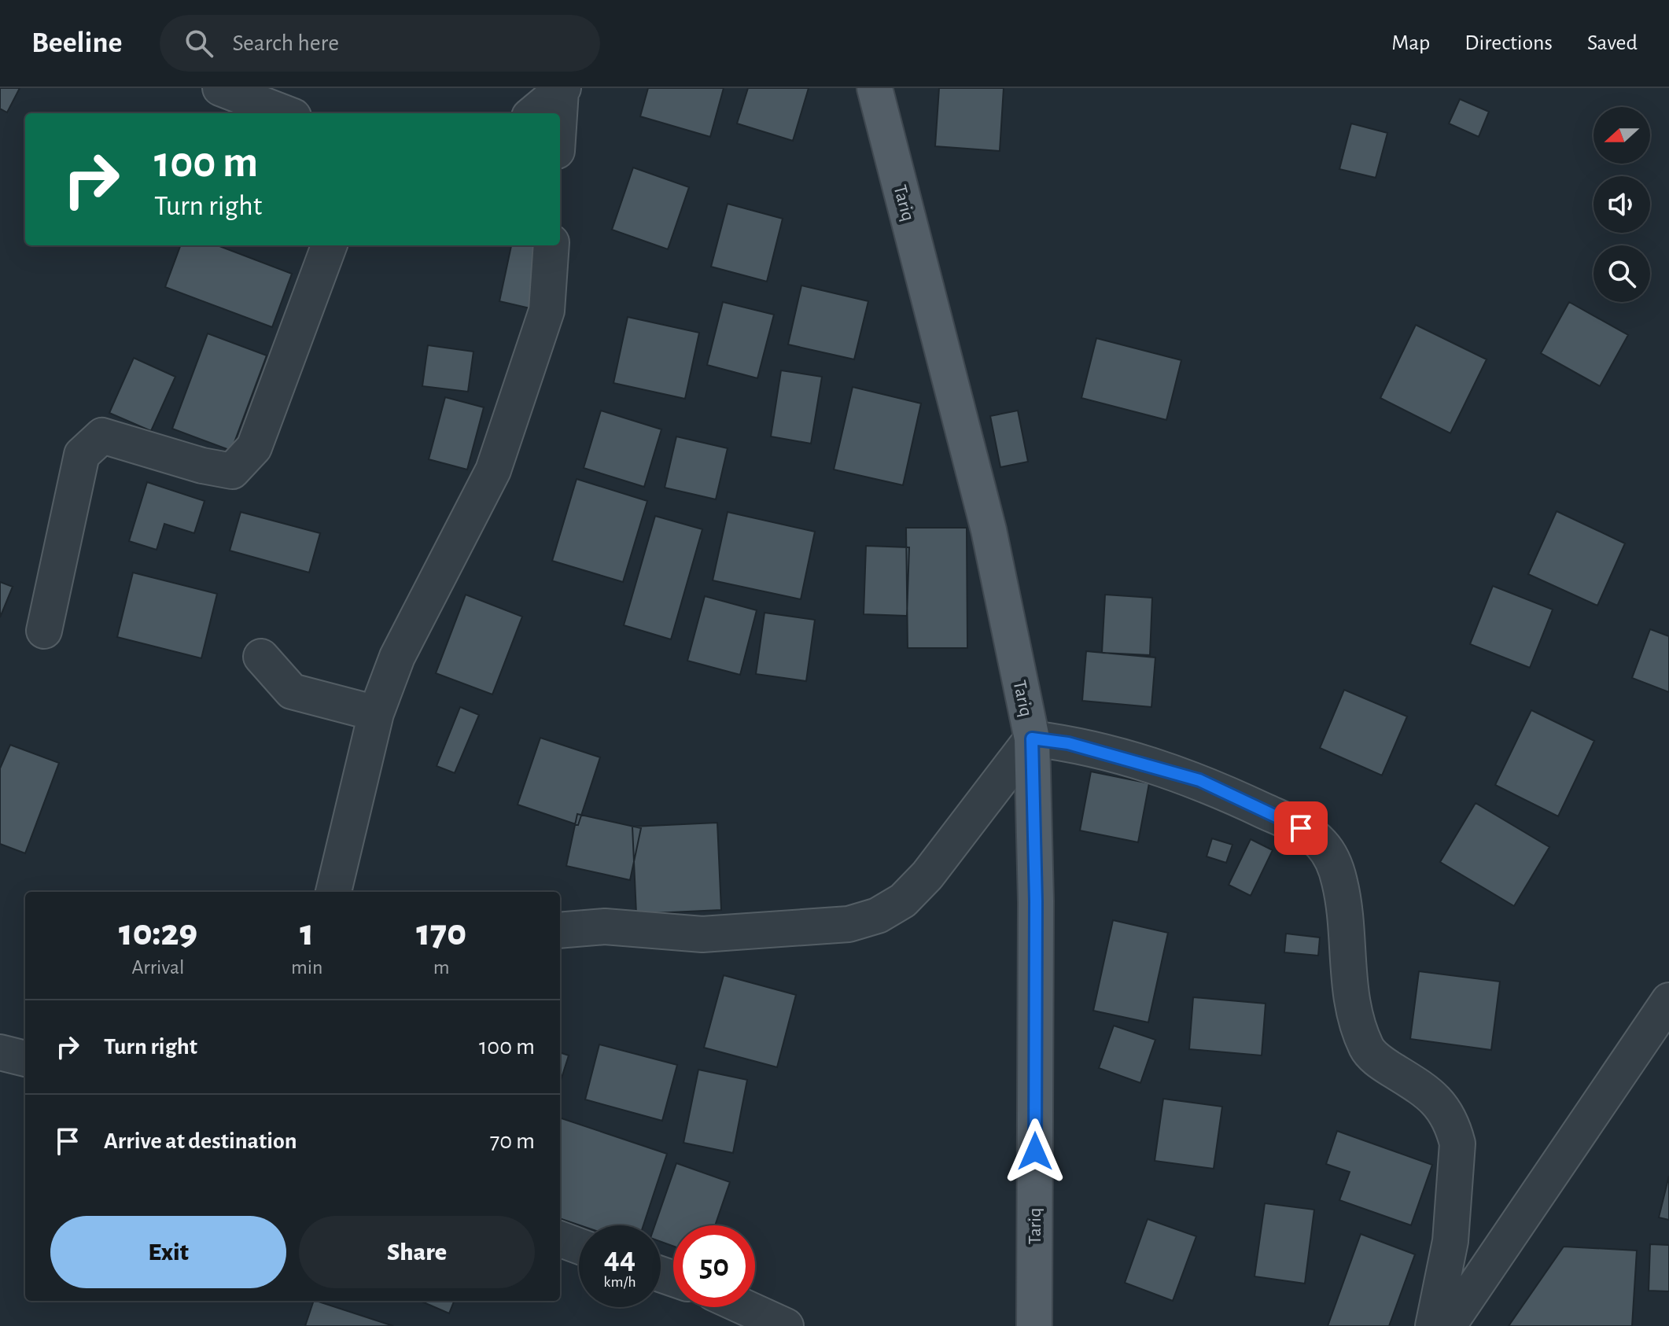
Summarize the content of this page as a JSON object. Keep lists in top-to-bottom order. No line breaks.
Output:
{"streets":{"main road":["Tariq"]},"north":"left","page":{"header":"Beeline","search":"Search here","nav":["Map","Directions","Saved"],"turn":["100 m","Turn right"],"eta":["10:29","Arrival","1","min","170","m"],"list":[{"name":"Turn right","value":"100 m"},{"name":"Arrive at destination","value":"70 m"}],"buttons":["Exit","Share"],"speed":"44 km/h","limit":"50"}}
